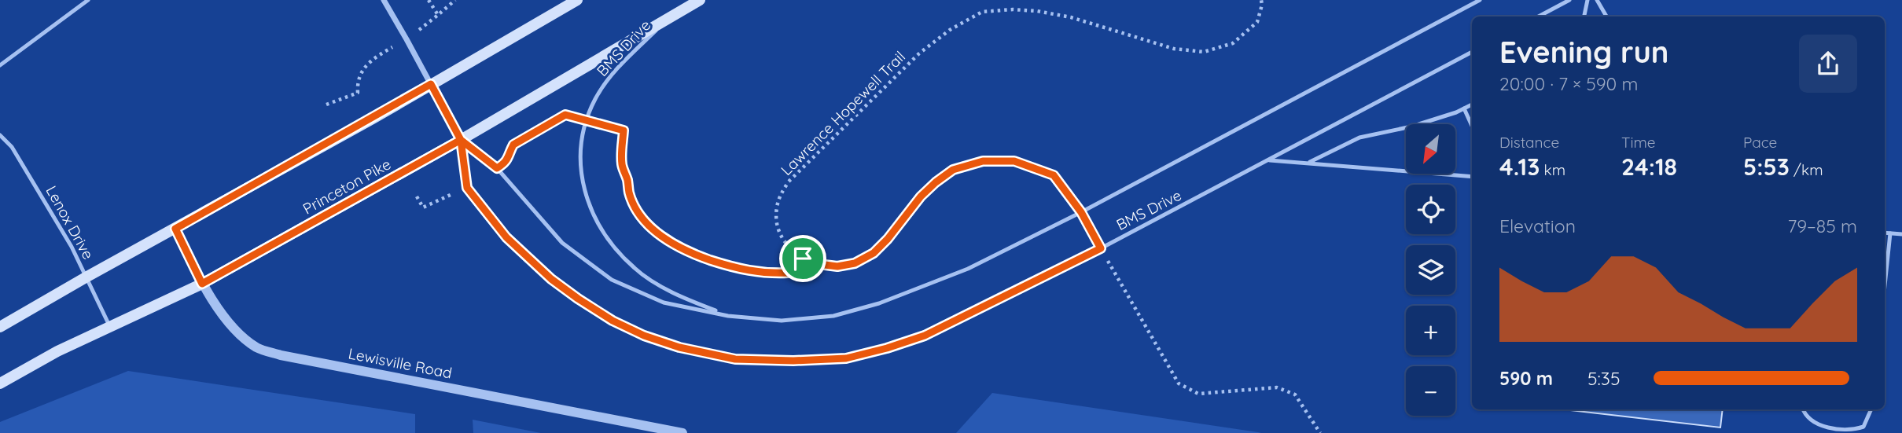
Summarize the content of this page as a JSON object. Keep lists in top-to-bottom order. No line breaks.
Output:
{"streets":{"main road":["Princeton Pike"],"street":["BMS Drive","Lewisville Road"],"lane":["Lenox Drive"],"path":["Lawrence Hopewell Trail"]},"crossings":[["BMS Drive","Princeton Pike"],["Princeton Pike","Lenox Drive"],["Princeton Pike","Lewisville Road"]],"north":"bottom left","page":{"heading":["Evening run","20:00 · 7 × 590 m"],"stats":[["Distance","4.13 km"],["Time","24:18"],["Pace","5:53 /km"]],"map_buttons":["+","−"],"chart":["Elevation","79–85 m"],"list":[{"name":"590 m","note":"5:35"}]}}
